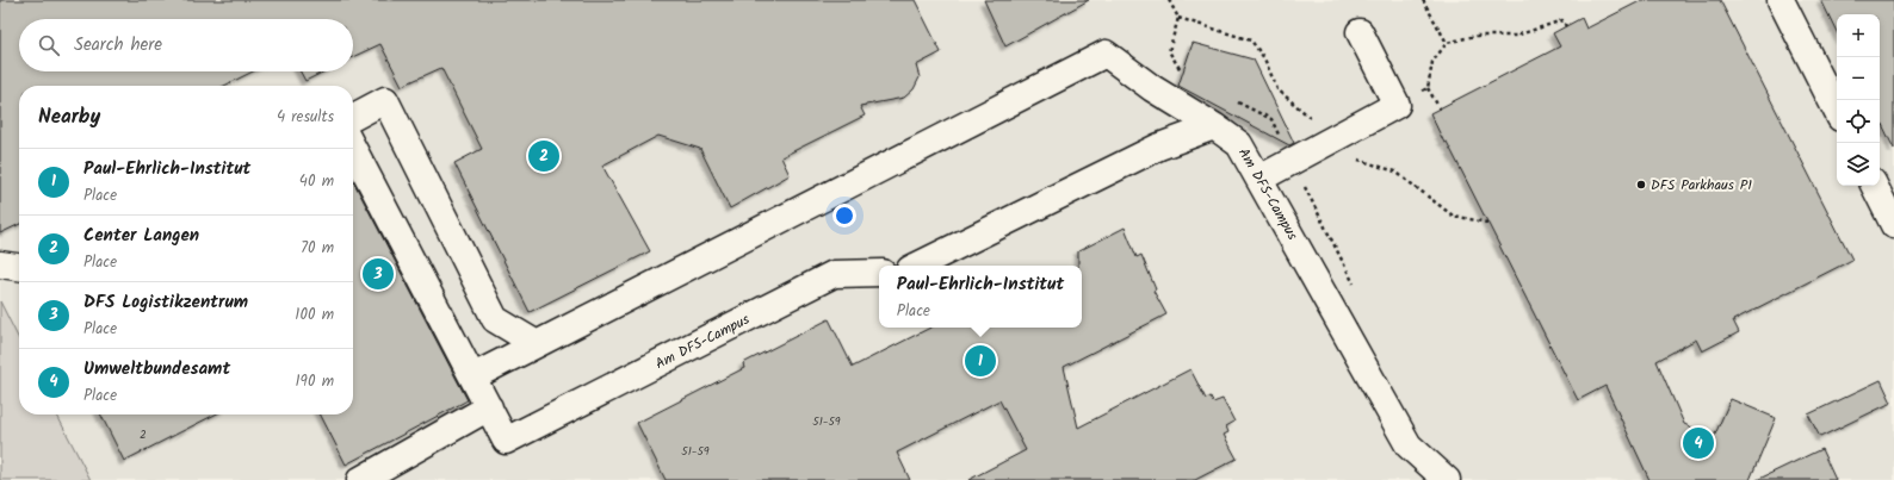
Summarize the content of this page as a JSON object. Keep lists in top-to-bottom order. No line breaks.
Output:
{"streets":{"lane":["Am DFS-Campus"]},"places":["DFS Parkhaus P1"],"house_numbers":["51-59","2","51-59"],"page":{"map_buttons":["+","−"],"search":"Search here","heading":["Nearby","4 results"],"pins":["2","3","1","4"],"list":[{"mark":"1","name":"Paul-Ehrlich-Institut","note":"Place","value":"40 m"},{"mark":"2","name":"Center Langen","note":"Place","value":"70 m"},{"mark":"3","name":"DFS Logistikzentrum","note":"Place","value":"100 m"},{"mark":"4","name":"Umweltbundesamt","note":"Place","value":"190 m"}],"popup":["Paul-Ehrlich-Institut","Place"]}}
